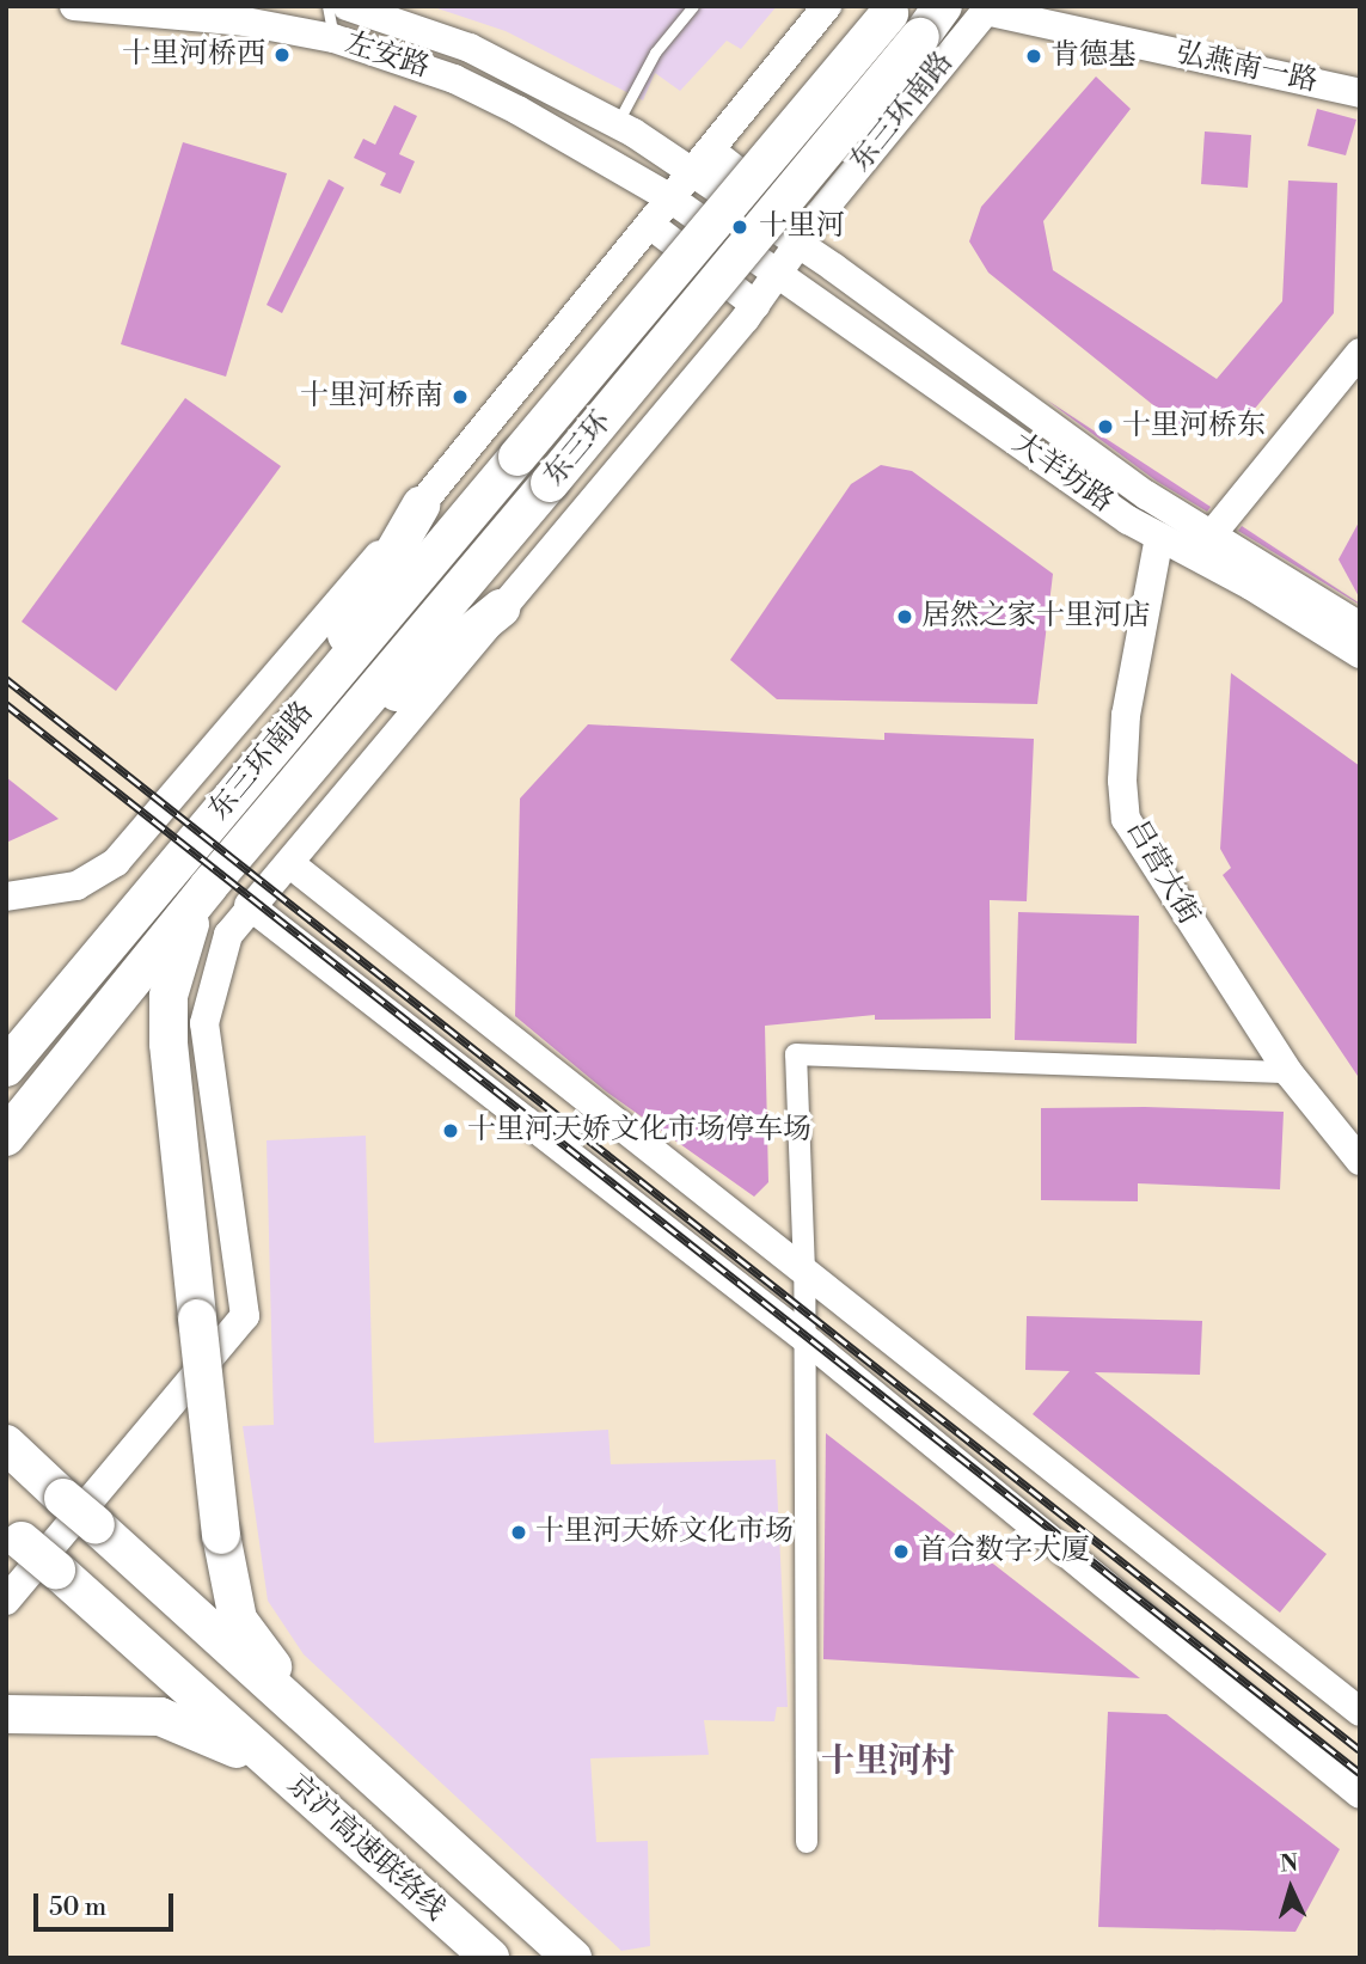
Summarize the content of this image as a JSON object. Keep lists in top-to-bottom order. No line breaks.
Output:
{"streets":{"highway":["东三环南路","东三环","京沪高速联络线"],"street":["左安路","弘燕南一路","大羊坊路","吕营大街"]},"crossings":[["左安路","东三环南路"],["左安路","大羊坊路"],["弘燕南一路","东三环南路"],["东三环南路","东三环"],["东三环南路","大羊坊路"],["大羊坊路","吕营大街"]],"districts":["十里河村"],"places":["十里河桥西","肯德基","十里河","十里河桥南","十里河桥东","居然之家十里河店","十里河天娇文化市场停车场","十里河天娇文化市场","首合数字大厦"],"scale_bar":"50 m","north":"top"}
